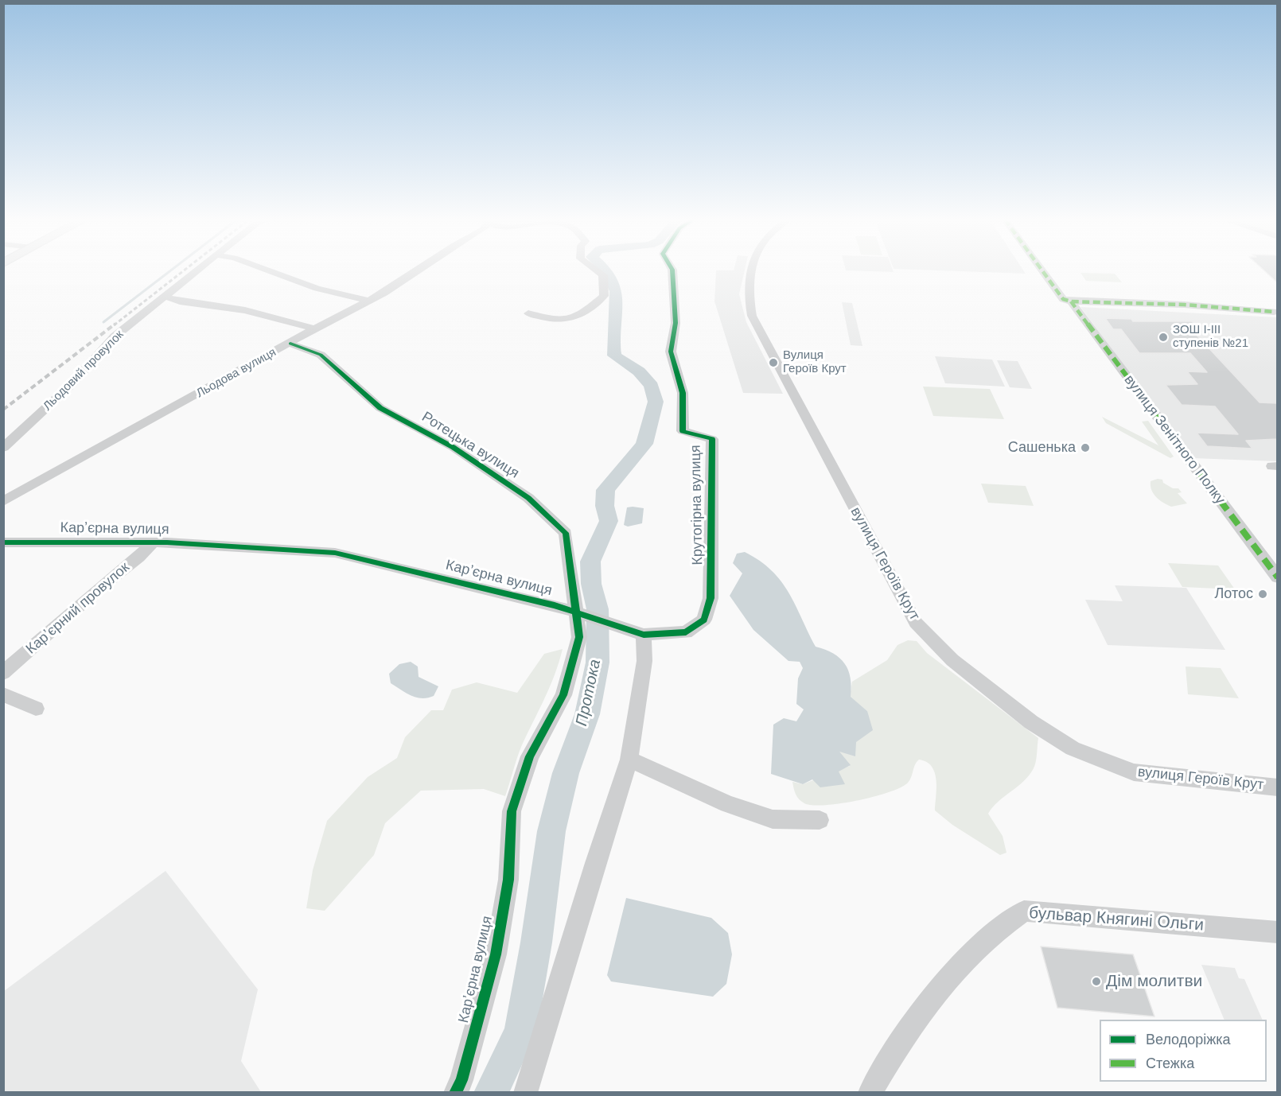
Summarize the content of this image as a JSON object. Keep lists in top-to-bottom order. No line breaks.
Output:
{"streets":{"street":["Льодовий провулок","Льодова вулиця","вулиця Зенітного Полку","Ротецька вулиця","Крутогірна вулиця","Карʼєрна вулиця","вулиця Героїв Крут","Карʼєрний провулок","бульвар Княгині Ольги"]},"crossings":[["Льодова вулиця","Ротецька вулиця"],["Ротецька вулиця","Карʼєрна вулиця"],["Карʼєрна вулиця","Карʼєрний провулок"]],"water":["Протока"],"places":["ЗОШ І-ІІІ ступенів №21","Вулиця Героїв Крут","Сашенька","Лотос","Дім молитви"],"legend":["Велодоріжка","Стежка"]}
